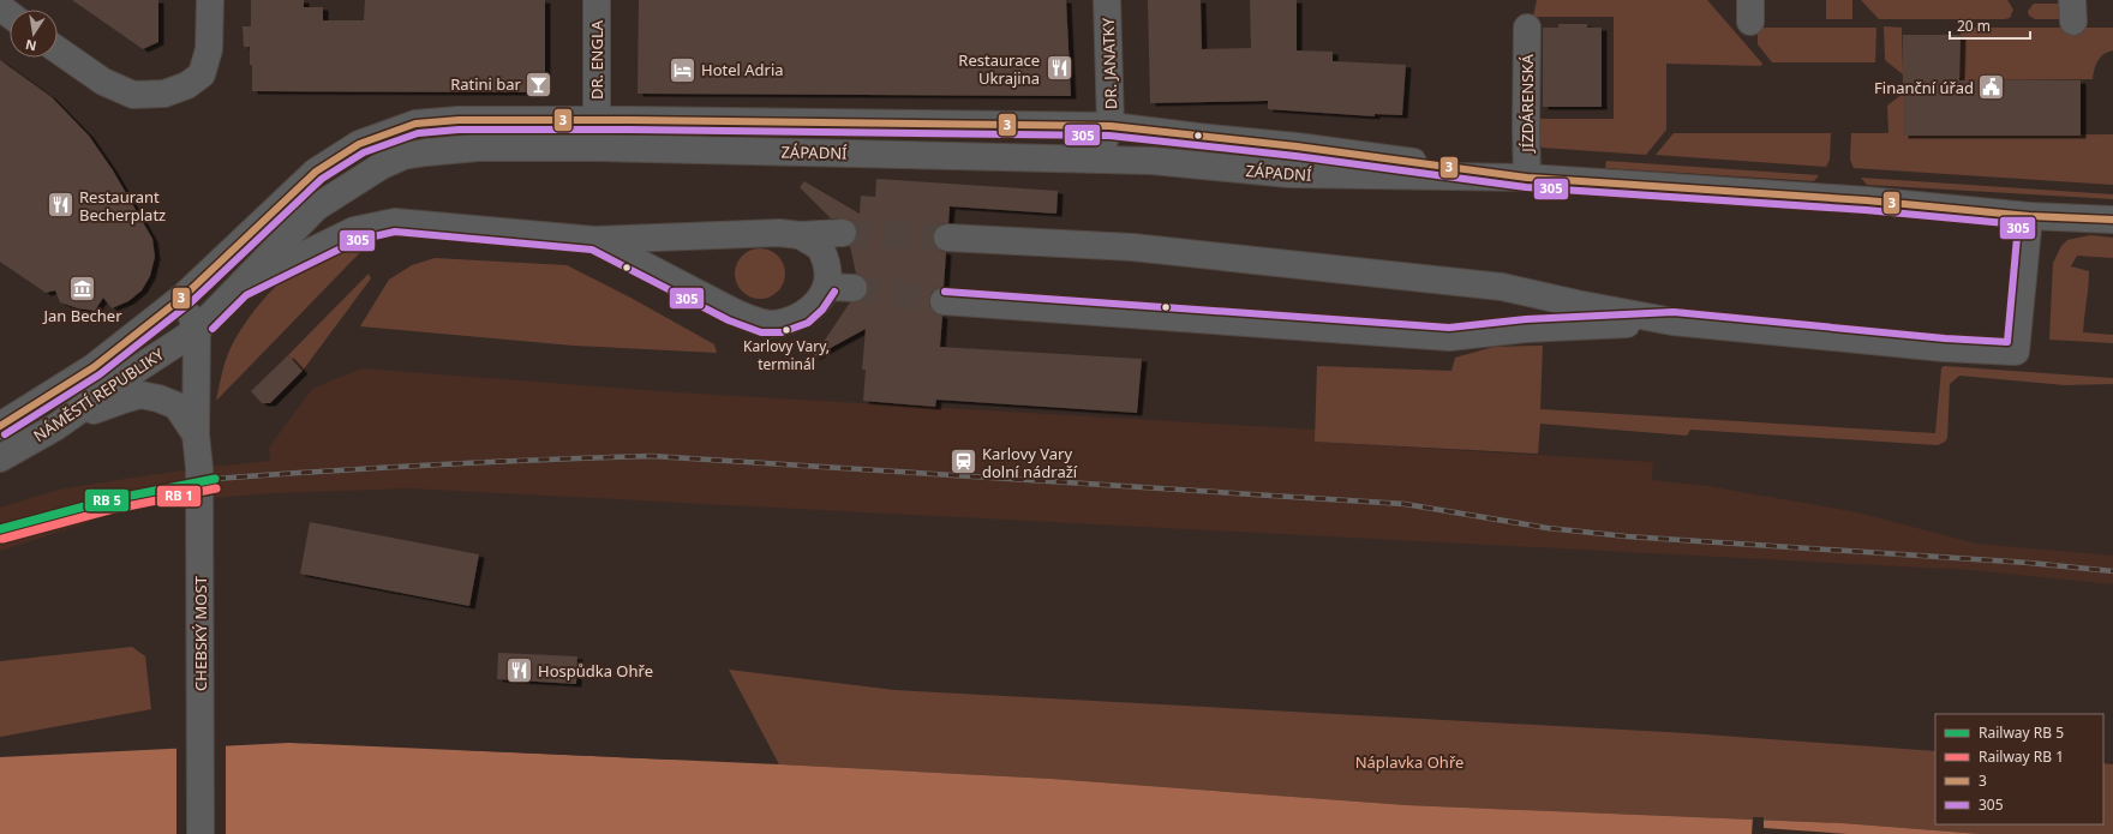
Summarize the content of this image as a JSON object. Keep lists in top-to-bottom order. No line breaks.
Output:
{"streets":{"street":["DR. ENGLA","DR. JANATKY","JÍZDÁRENSKÁ","ZÁPADNÍ","NÁMĚSTÍ REPUBLIKY","CHEBSKÝ MOST"]},"crossings":[["DR. ENGLA","ZÁPADNÍ"],["DR. ENGLA","NÁMĚSTÍ REPUBLIKY"],["DR. JANATKY","ZÁPADNÍ"],["JÍZDÁRENSKÁ","ZÁPADNÍ"],["ZÁPADNÍ","NÁMĚSTÍ REPUBLIKY"],["NÁMĚSTÍ REPUBLIKY","CHEBSKÝ MOST"]],"parks":["Náplavka Ohře"],"places":{"restaurant":["Restaurace Ukrajina","Restaurant Becherplatz","Hospůdka Ohře"],"hotel":["Hotel Adria"],"bar":["Ratini bar"],"public building":["Finanční úřad"],"museum":["Jan Becher"],"other":["Karlovy Vary, terminál"],"station":["Karlovy Vary dolní nádraží"]},"lines":["transit line 3","transit line 305"],"legend":["Railway RB 5","Railway RB 1","3","305"],"scale_bar":"20 m","north":"bottom"}
